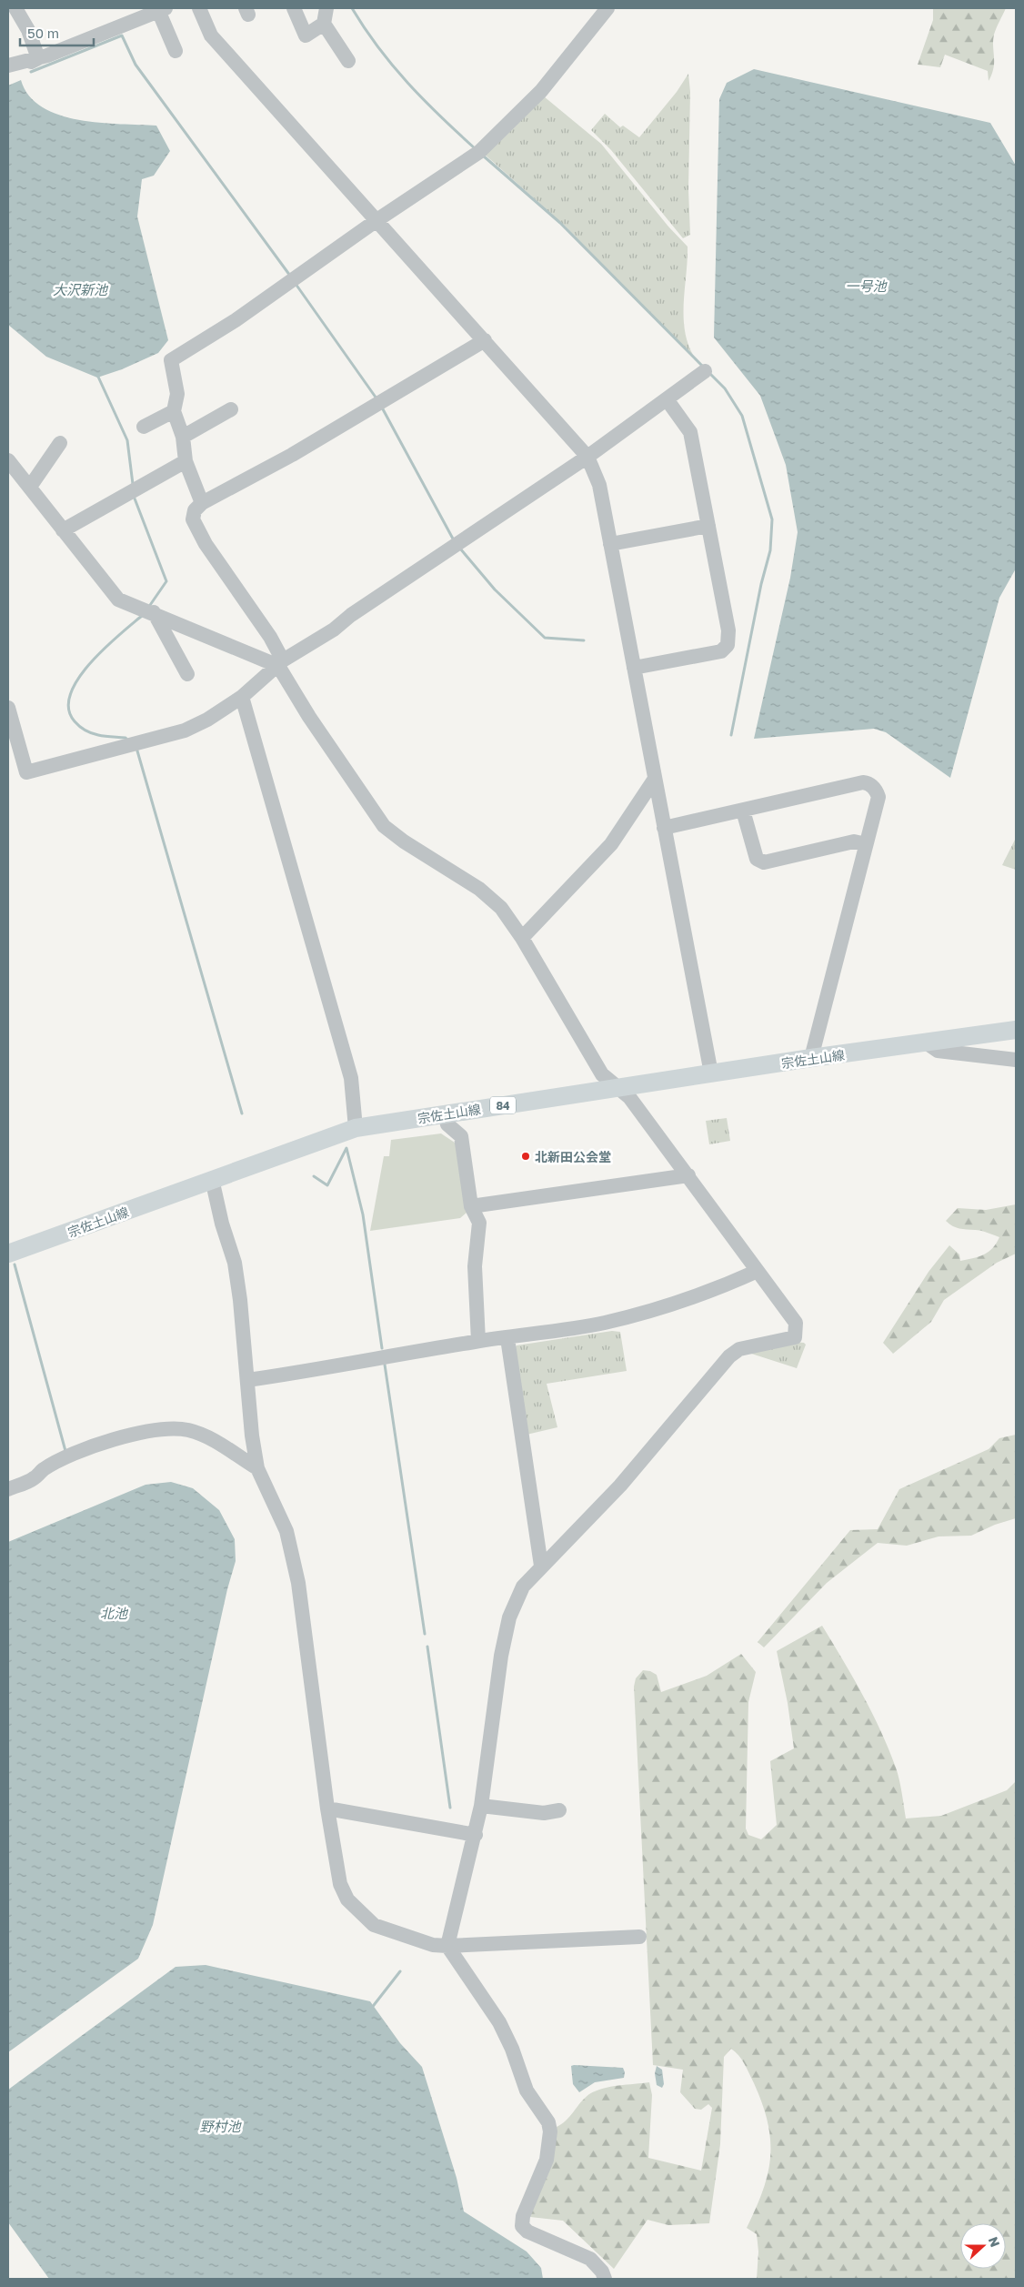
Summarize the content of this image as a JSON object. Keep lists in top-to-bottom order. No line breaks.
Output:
{"streets":{"main road":["宗佐土山線","84"]},"water":["一号池","大沢新池","北池","野村池"],"places":["北新田公会堂"],"scale_bar":"50 m","north":"right"}
